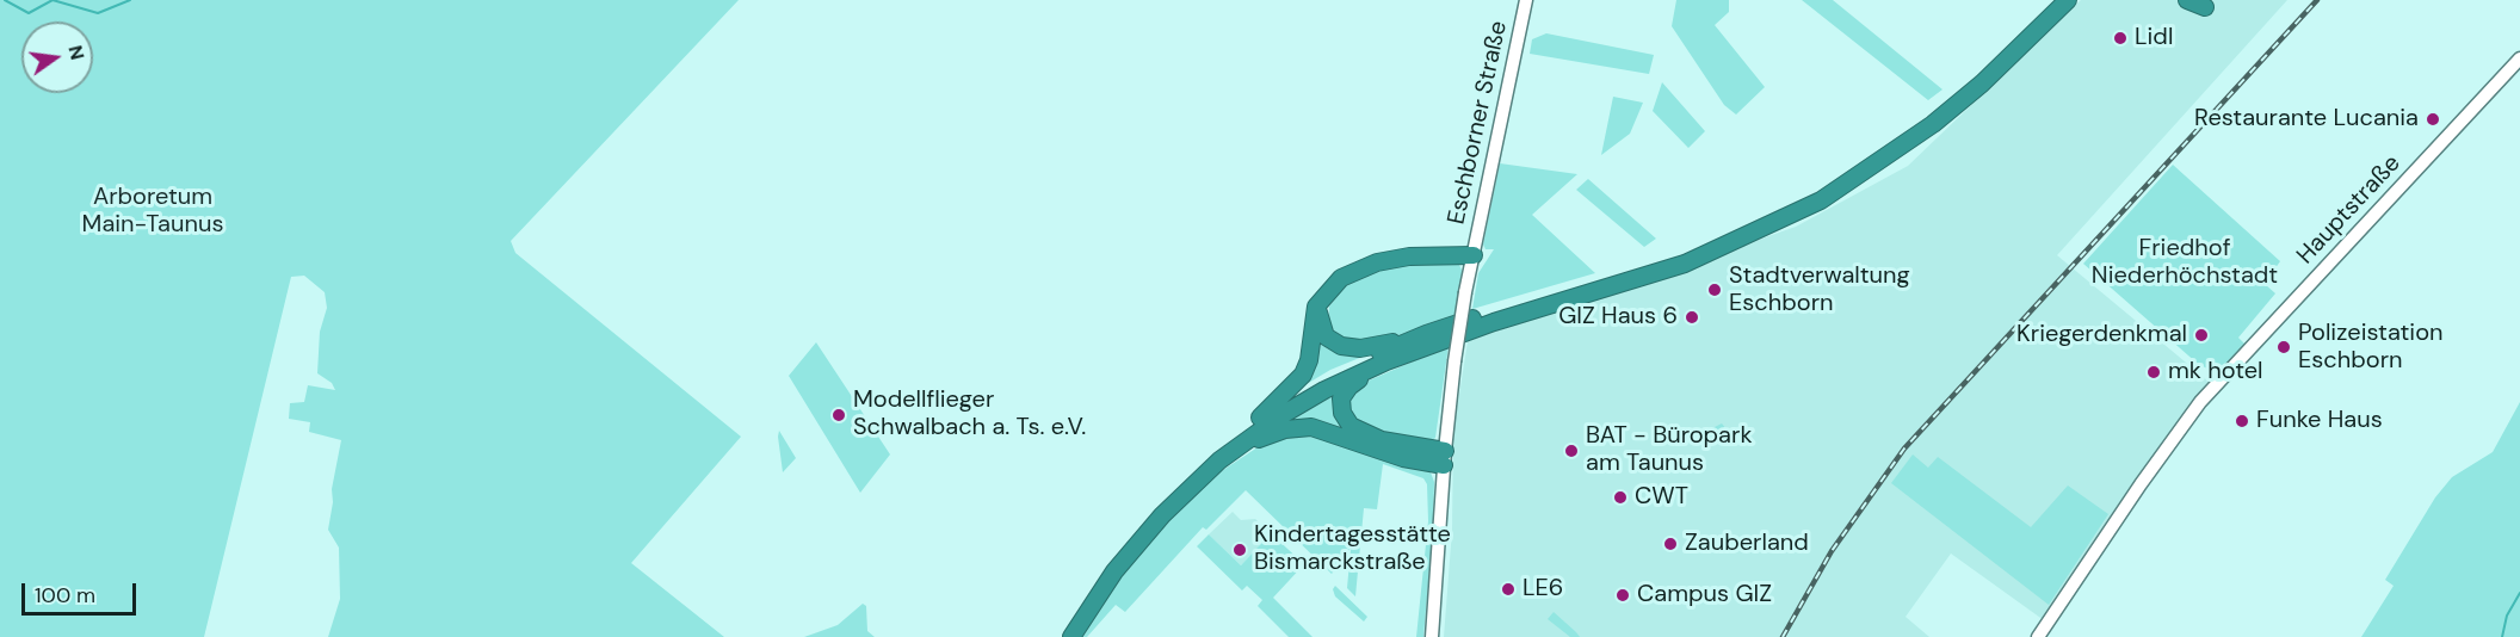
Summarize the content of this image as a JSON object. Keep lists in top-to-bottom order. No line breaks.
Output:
{"streets":{"street":["Eschborner Straße","Hauptstraße"]},"parks":["Arboretum Main-Taunus","Friedhof Niederhöchstadt"],"places":["Lidl","Restaurante Lucania","Stadtverwaltung Eschborn","GIZ Haus 6","Kriegerdenkmal","Polizeistation Eschborn","mk hotel","Modellflieger Schwalbach a. Ts. e.V.","Funke Haus","BAT - Büropark am Taunus","CWT","Zauberland","Kindertagesstätte Bismarckstraße","LE6","Campus GIZ"],"scale_bar":"100 m","north":"right"}
